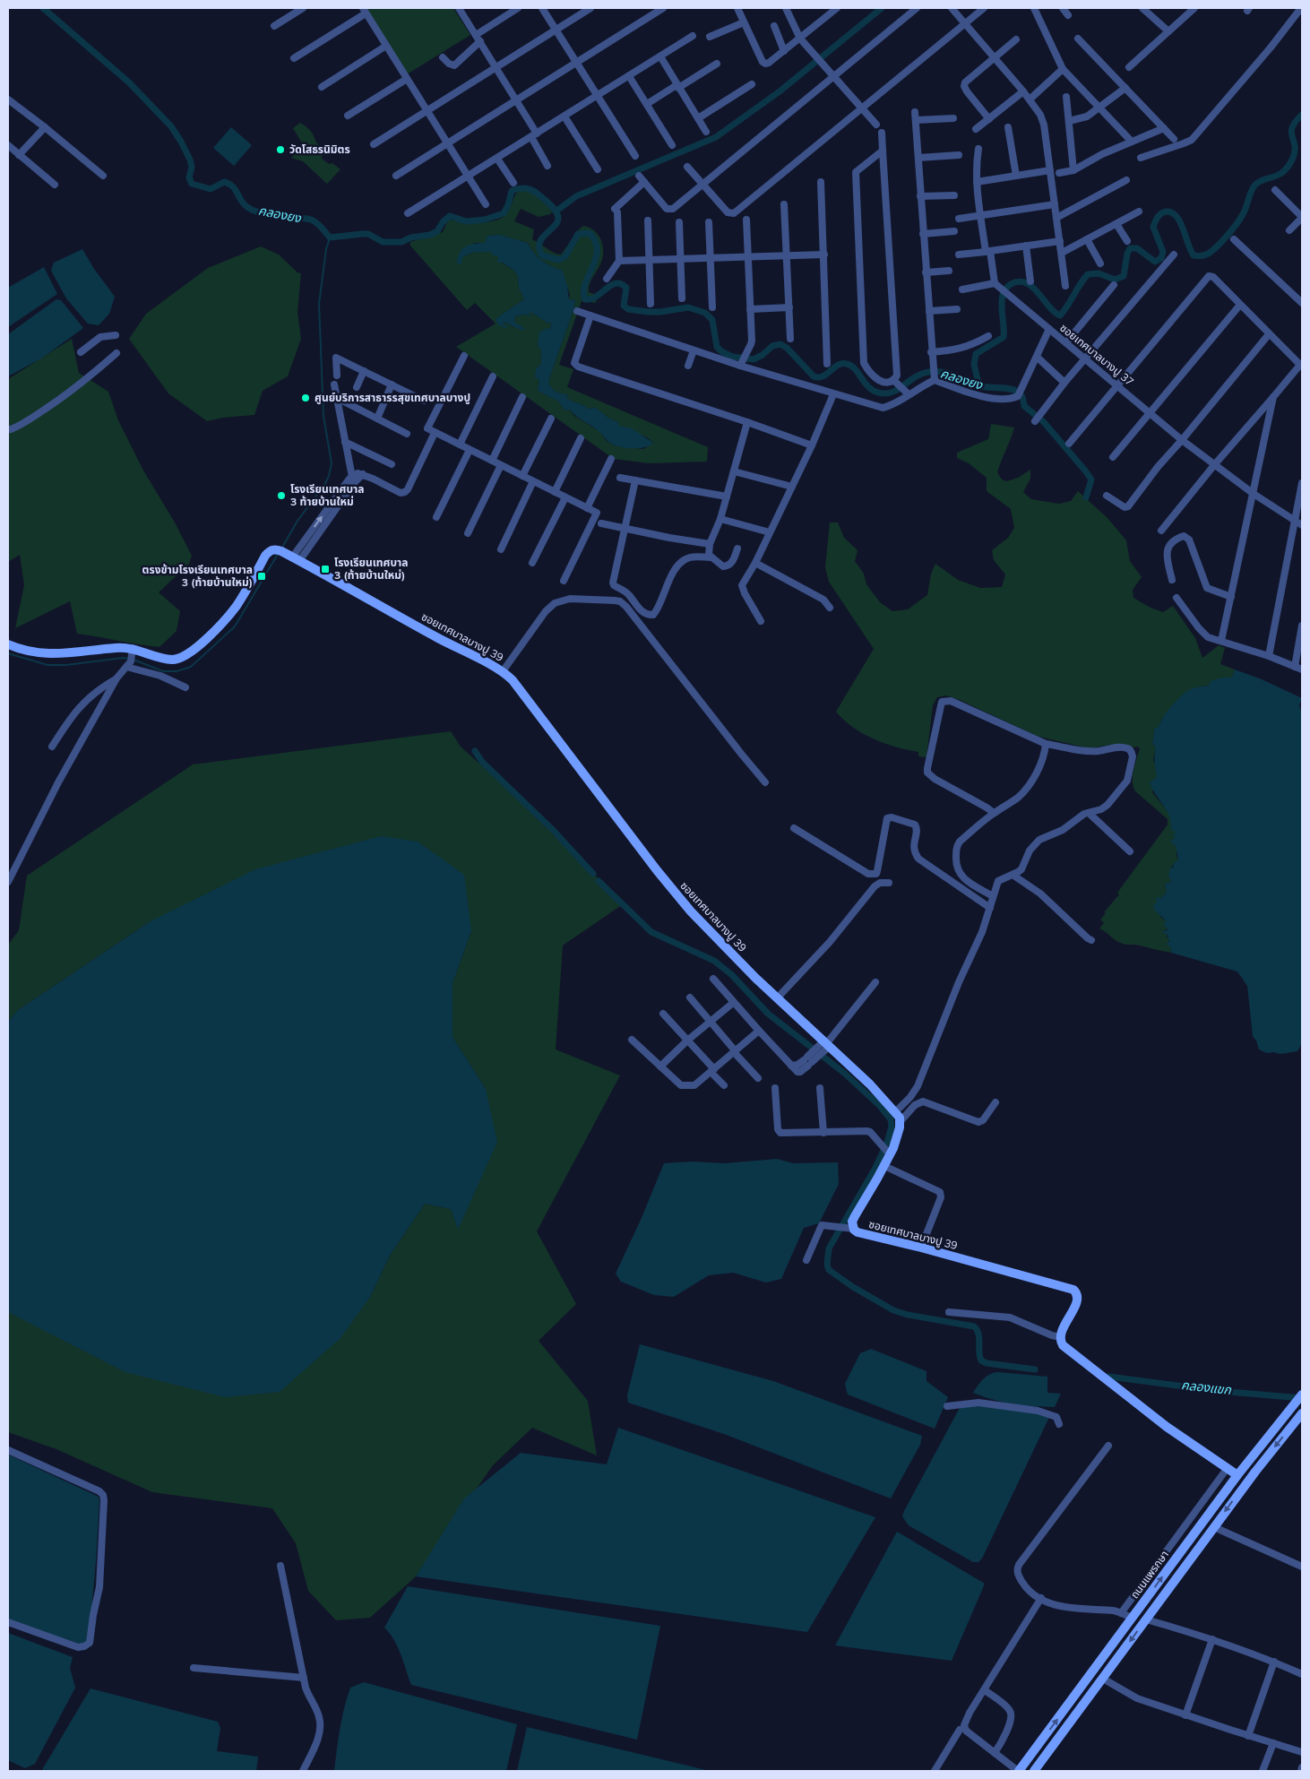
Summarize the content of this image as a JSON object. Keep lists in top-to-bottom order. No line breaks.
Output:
{"streets":{"street":["ซอยเทศบาลบางปู 37","ซอยเทศบาลบางปู 39","ถนนแพรกษา"]},"water":["คลองยง","คลองแขก"],"places":{"other":["วัดโสธรนิมิตร","ศูนย์บริการสาธารรสุขเทศบาลบางปู","โรงเรียนเทศบาล 3 ท้ายบ้านใหม่"],"transit":["โรงเรียนเทศบาล 3 (ท้ายบ้านใหม่)","ตรงข้ามโรงเรียนเทศบาล 3 (ท้ายบ้านใหม่)"]}}
